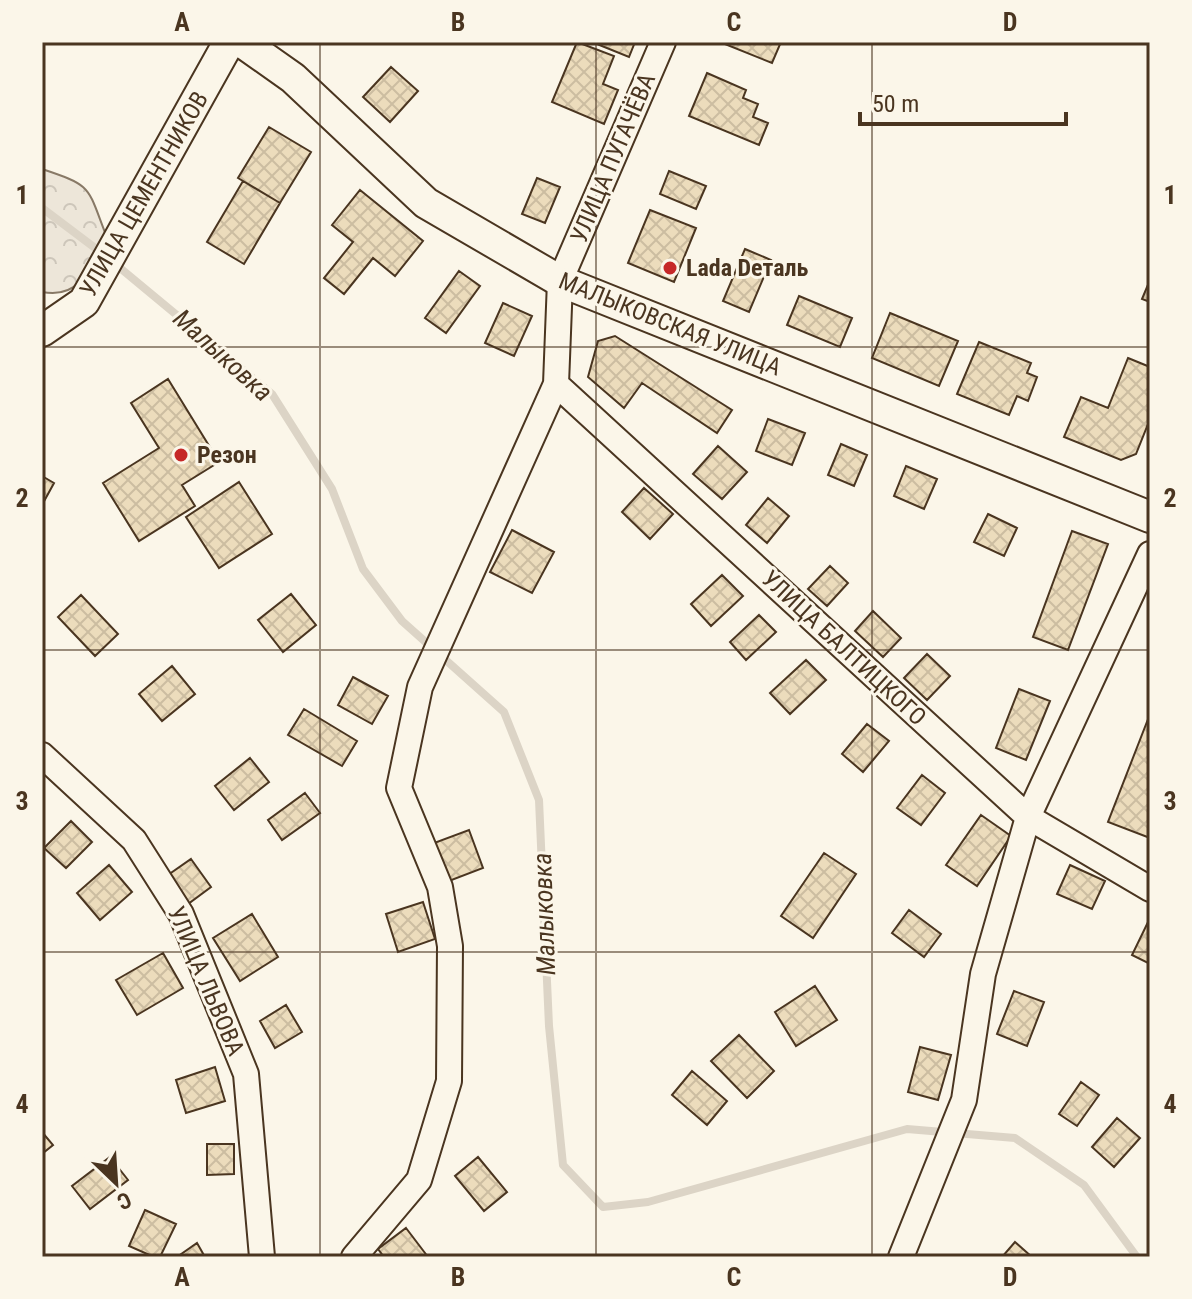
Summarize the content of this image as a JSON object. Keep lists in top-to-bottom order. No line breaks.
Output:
{"streets":{"street":["УЛИЦА ПУГАЧЁВА","УЛИЦА ЦЕМЕНТНИКОВ","МАЛЫКОВСКАЯ УЛИЦА","УЛИЦА БАЛТИЦКОГО","УЛИЦА ЛЬВОВА"]},"crossings":[["УЛИЦА ПУГАЧЁВА","МАЛЫКОВСКАЯ УЛИЦА"],["УЛИЦА ПУГАЧЁВА","УЛИЦА БАЛТИЦКОГО"]],"water":["Малыковка"],"places":["Lada Dеталь","Резон"],"scale_bar":"50 m","north":"bottom right","grid":{"columns":["A","B","C","D"],"rows":["1","2","3","4"]}}
